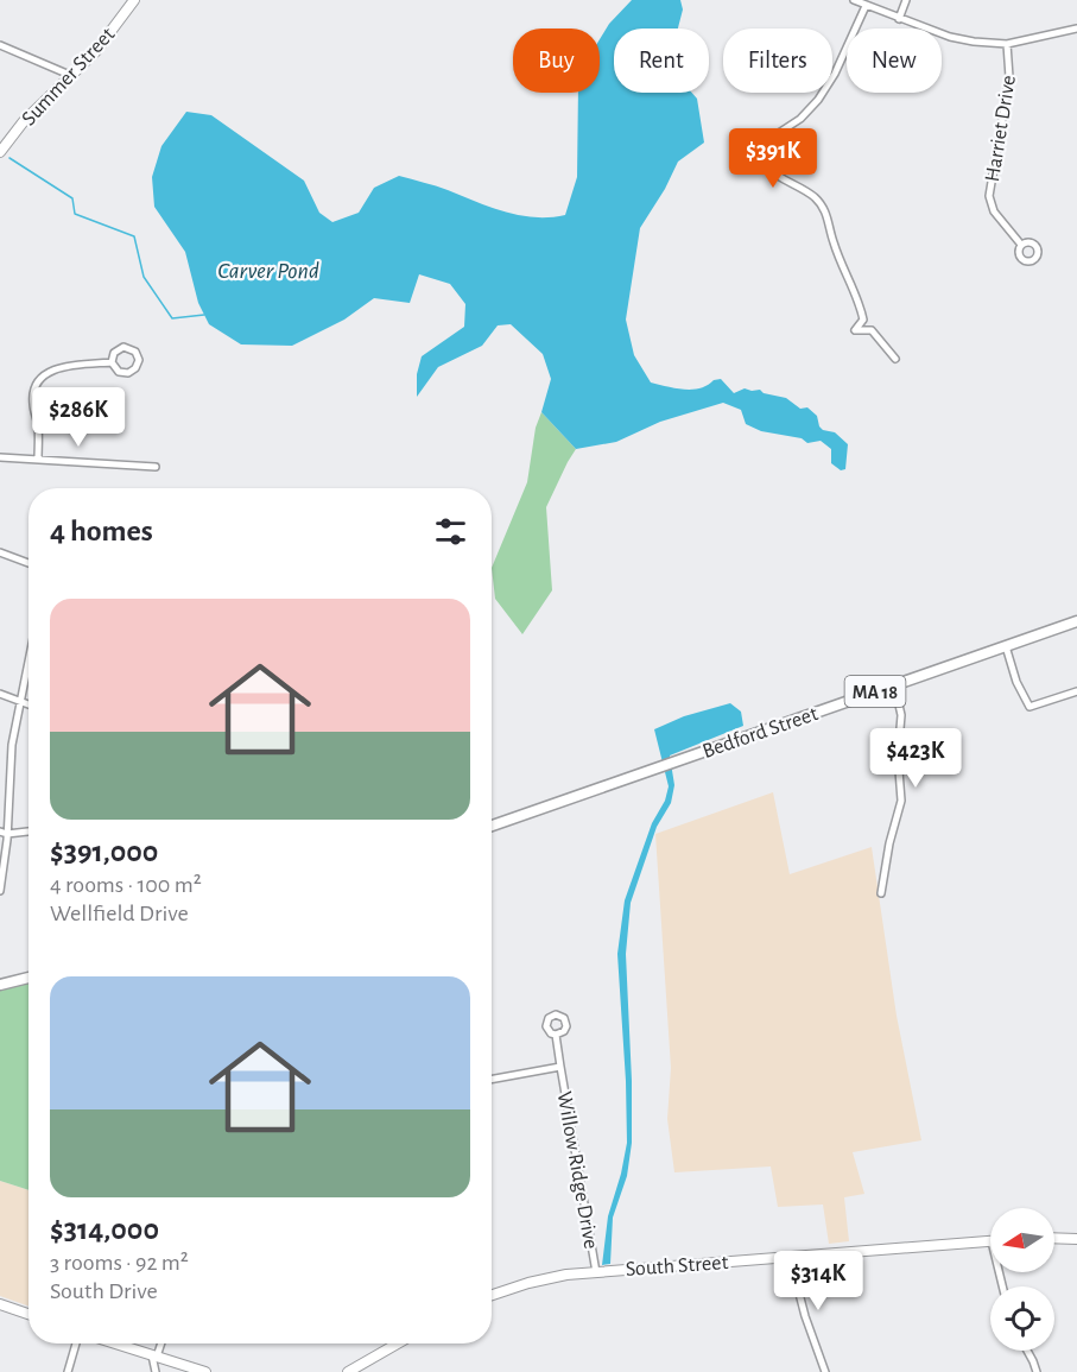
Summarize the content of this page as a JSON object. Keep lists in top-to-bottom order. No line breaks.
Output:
{"streets":{"main road":["MA 18","Bedford Street"],"street":["Summer Street","Harriet Drive","Willow Ridge Drive","South Street"]},"crossings":[["Willow Ridge Drive","South Street"]],"water":["Carver Pond"],"north":"left","page":{"chip":["Buy","Rent","Filters","New"],"price":["$391K","$286K","$423K","$314K"],"heading":"4 homes","list":[{"name":"$391,000","note":"4 rooms · 100 m² · Wellfield Drive"},{"name":"$314,000","note":"3 rooms · 92 m² · South Drive"}]}}
